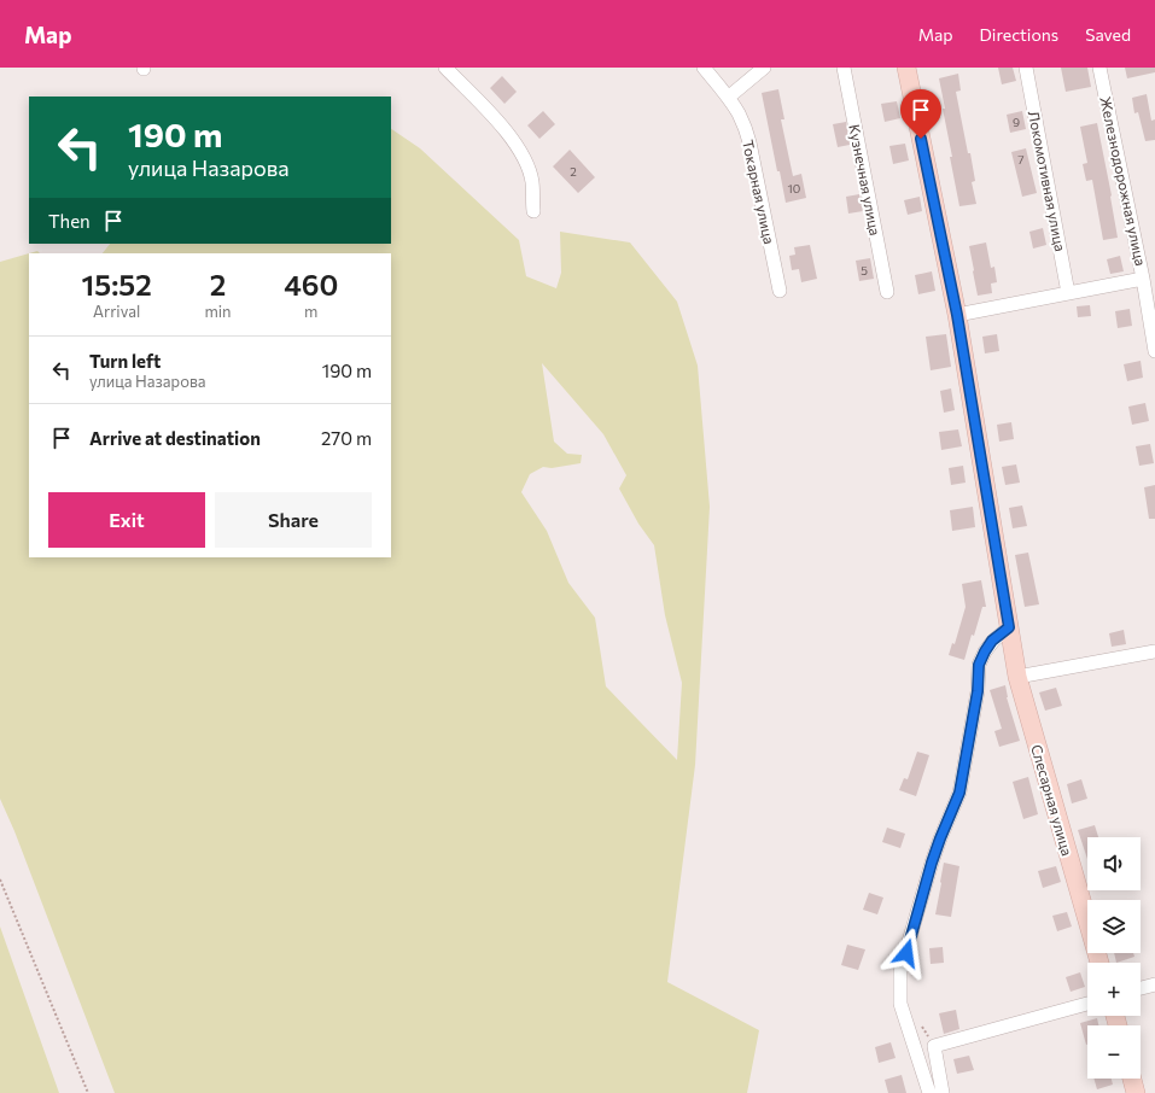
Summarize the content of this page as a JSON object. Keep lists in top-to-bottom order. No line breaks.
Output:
{"streets":{"street":["Кузнечная улица","Локомотивная улица","Железнодорожная улица","Токарная улица","Слесарная улица"]},"house_numbers":["9","7","2","10","5"],"page":{"header":"Map","nav":["Map","Directions","Saved"],"turn":["190 m","улица Назарова"],"then":"Then","eta":["15:52","Arrival","2","min","460","m"],"list":[{"name":"Turn left","note":"улица Назарова","value":"190 m"},{"name":"Arrive at destination","value":"270 m"}],"buttons":["Exit","Share"],"map_buttons":["+","−"]}}
